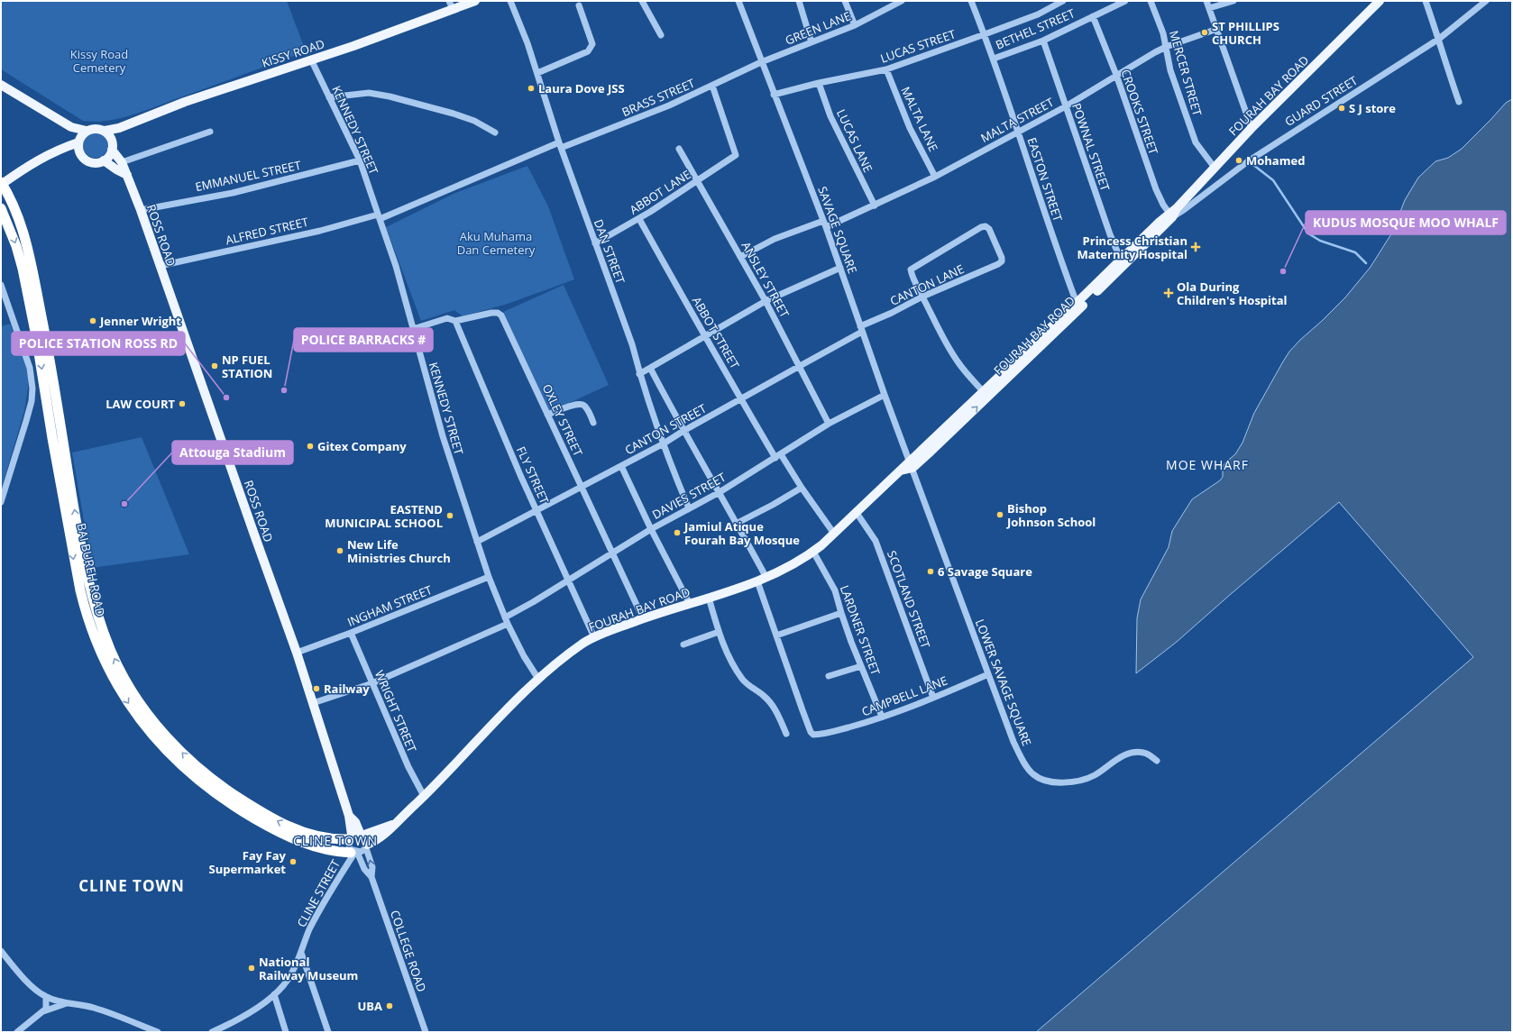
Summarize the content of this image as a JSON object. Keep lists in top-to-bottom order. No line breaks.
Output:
{"streets":{"highway":["BAI BUREH ROAD"],"main road":["KISSY ROAD","FOURAH BAY ROAD","ROSS ROAD"],"street":["GREEN LANE","BETHEL STREET","LUCAS STREET","MERCER STREET","BRASS STREET","GUARD STREET","CROOKS STREET","MALTA LANE","MALTA STREET","KENNEDY STREET","LUCAS LANE","POWNAL STREET","EMMANUEL STREET","EASTON STREET","ABBOT LANE","SAVAGE SQUARE","ALFRED STREET","DAN STREET","ANSLEY STREET","CANTON LANE","ABBOT STREET","OXLEY STREET","CANTON STREET","FLY STREET","DAVIES STREET","SCOTLAND STREET","INGHAM STREET","LARDNER STREET","LOWER SAVAGE SQUARE","CAMPBELL LANE","WRIGHT STREET","CLINE STREET","COLLEGE ROAD"]},"crossings":[["GREEN LANE","BRASS STREET"],["GREEN LANE","SAVAGE SQUARE"],["BETHEL STREET","CROOKS STREET"],["BETHEL STREET","POWNAL STREET"],["BETHEL STREET","EASTON STREET"],["LUCAS STREET","MALTA LANE"],["LUCAS STREET","LUCAS LANE"],["LUCAS STREET","EASTON STREET"],["LUCAS STREET","SAVAGE SQUARE"],["KISSY ROAD","KENNEDY STREET"],["KISSY ROAD","ROSS ROAD"],["MERCER STREET","FOURAH BAY ROAD"],["MERCER STREET","MALTA STREET"],["FOURAH BAY ROAD","GUARD STREET"],["FOURAH BAY ROAD","CROOKS STREET"],["FOURAH BAY ROAD","KENNEDY STREET"],["FOURAH BAY ROAD","POWNAL STREET"],["FOURAH BAY ROAD","EASTON STREET"],["FOURAH BAY ROAD","SAVAGE SQUARE"],["FOURAH BAY ROAD","ROSS ROAD"],["FOURAH BAY ROAD","ABBOT STREET"],["FOURAH BAY ROAD","OXLEY STREET"],["FOURAH BAY ROAD","FLY STREET"],["FOURAH BAY ROAD","BAI BUREH ROAD"],["FOURAH BAY ROAD","SCOTLAND STREET"],["FOURAH BAY ROAD","LARDNER STREET"],["FOURAH BAY ROAD","LOWER SAVAGE SQUARE"],["FOURAH BAY ROAD","WRIGHT STREET"],["FOURAH BAY ROAD","CLINE STREET"],["FOURAH BAY ROAD","COLLEGE ROAD"],["BRASS STREET","KENNEDY STREET"],["BRASS STREET","ABBOT LANE"],["BRASS STREET","SAVAGE SQUARE"],["BRASS STREET","ALFRED STREET"],["BRASS STREET","DAN STREET"],["GUARD STREET","CROOKS STREET"],["CROOKS STREET","MALTA STREET"],["MALTA LANE","MALTA STREET"],["MALTA STREET","LUCAS LANE"],["MALTA STREET","POWNAL STREET"],["MALTA STREET","EASTON STREET"],["MALTA STREET","SAVAGE SQUARE"],["MALTA STREET","ANSLEY STREET"],["KENNEDY STREET","EMMANUEL STREET"],["KENNEDY STREET","ALFRED STREET"],["KENNEDY STREET","OXLEY STREET"],["KENNEDY STREET","CANTON STREET"],["KENNEDY STREET","DAVIES STREET"],["KENNEDY STREET","INGHAM STREET"],["EMMANUEL STREET","ROSS ROAD"],["ABBOT LANE","DAN STREET"],["ABBOT LANE","ANSLEY STREET"],["ABBOT LANE","ABBOT STREET"],["SAVAGE SQUARE","CANTON LANE"],["SAVAGE SQUARE","CANTON STREET"],["SAVAGE SQUARE","DAVIES STREET"],["SAVAGE SQUARE","LOWER SAVAGE SQUARE"],["ALFRED STREET","ROSS ROAD"],["ROSS ROAD","DAVIES STREET"],["ROSS ROAD","BAI BUREH ROAD"],["ROSS ROAD","INGHAM STREET"],["ROSS ROAD","CLINE STREET"],["ROSS ROAD","COLLEGE ROAD"],["DAN STREET","CANTON STREET"],["DAN STREET","DAVIES STREET"],["ANSLEY STREET","CANTON STREET"],["ANSLEY STREET","DAVIES STREET"],["CANTON LANE","CANTON STREET"],["ABBOT STREET","CANTON STREET"],["ABBOT STREET","DAVIES STREET"],["OXLEY STREET","CANTON STREET"],["OXLEY STREET","FLY STREET"],["OXLEY STREET","DAVIES STREET"],["CANTON STREET","FLY STREET"],["FLY STREET","DAVIES STREET"],["DAVIES STREET","WRIGHT STREET"],["BAI BUREH ROAD","CLINE STREET"],["BAI BUREH ROAD","COLLEGE ROAD"],["SCOTLAND STREET","CAMPBELL LANE"],["INGHAM STREET","WRIGHT STREET"],["LARDNER STREET","CAMPBELL LANE"],["LOWER SAVAGE SQUARE","CAMPBELL LANE"],["CLINE STREET","COLLEGE ROAD"]],"districts":["MOE WHARF","CLINE TOWN","CLINE TOWN"],"parks":["Kissy Road Cemetery","Aku Muhama Dan Cemetery"],"places":{"other":["ST PHILLIPS CHURCH","Laura Dove JSS","S J store","Mohamed","KUDUS MOSQUE MOO WHALF","Jenner Wright","NP FUEL STATION","POLICE BARRACKS #","POLICE STATION ROSS RD","LAW COURT","Gitex Company","Attouga Stadium","Bishop Johnson School","EASTEND MUNICIPAL SCHOOL","Jamiul Atique Fourah Bay Mosque","New Life Ministries Church","6 Savage Square","Railway","Fay Fay Supermarket","National Railway Museum","UBA"],"health":["Princess Christian Maternity Hospital","Ola During Children's Hospital"]}}
